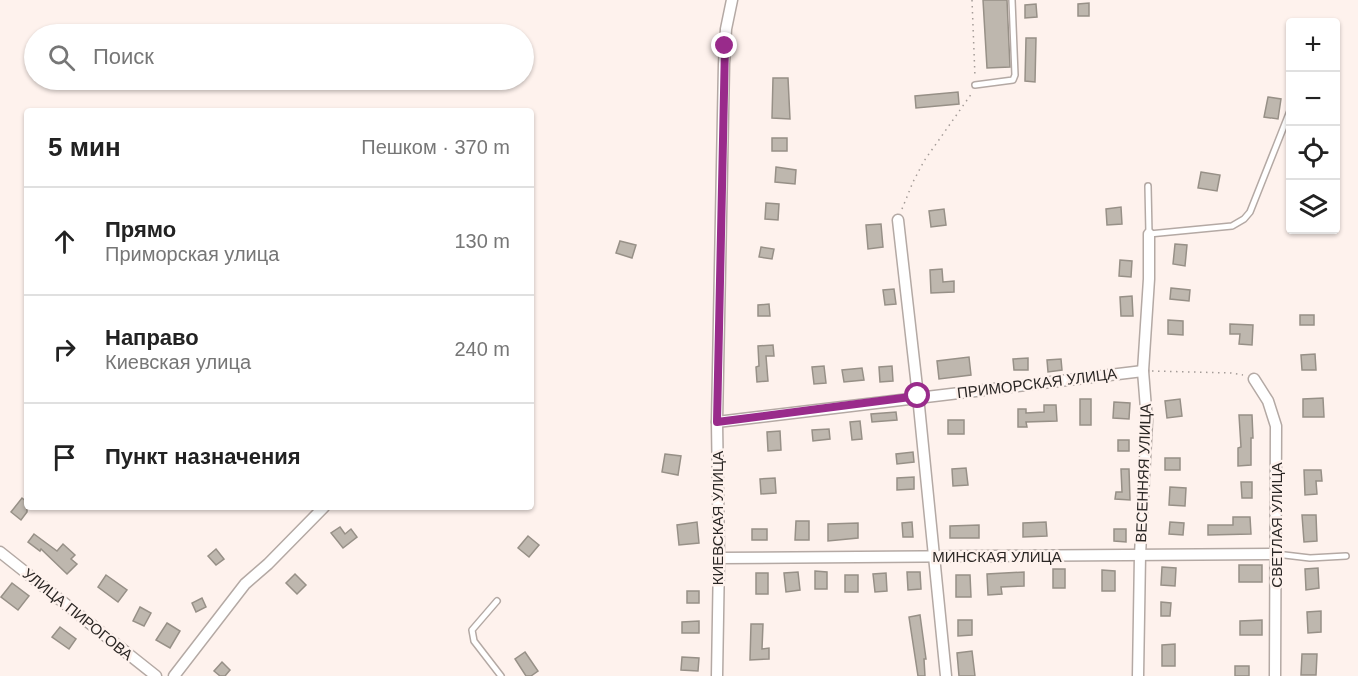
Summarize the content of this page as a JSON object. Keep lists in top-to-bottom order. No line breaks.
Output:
{"streets":{"street":["ПРИМОРСКАЯ УЛИЦА","ВЕСЕННЯЯ УЛИЦА","КИЕВСКАЯ УЛИЦА","СВЕТЛАЯ УЛИЦА","МИНСКАЯ УЛИЦА","УЛИЦА ПИРОГОВА"]},"crossings":[["ПРИМОРСКАЯ УЛИЦА","ВЕСЕННЯЯ УЛИЦА"],["ПРИМОРСКАЯ УЛИЦА","КИЕВСКАЯ УЛИЦА"],["ВЕСЕННЯЯ УЛИЦА","МИНСКАЯ УЛИЦА"],["КИЕВСКАЯ УЛИЦА","МИНСКАЯ УЛИЦА"],["СВЕТЛАЯ УЛИЦА","МИНСКАЯ УЛИЦА"]],"page":{"map_buttons":["+","−"],"search":"Поиск","heading":["5 мин","Пешком · 370 m"],"list":[["Прямо","Приморская улица","130 m"],["Направо","Киевская улица","240 m"],"Пункт назначения"]}}
